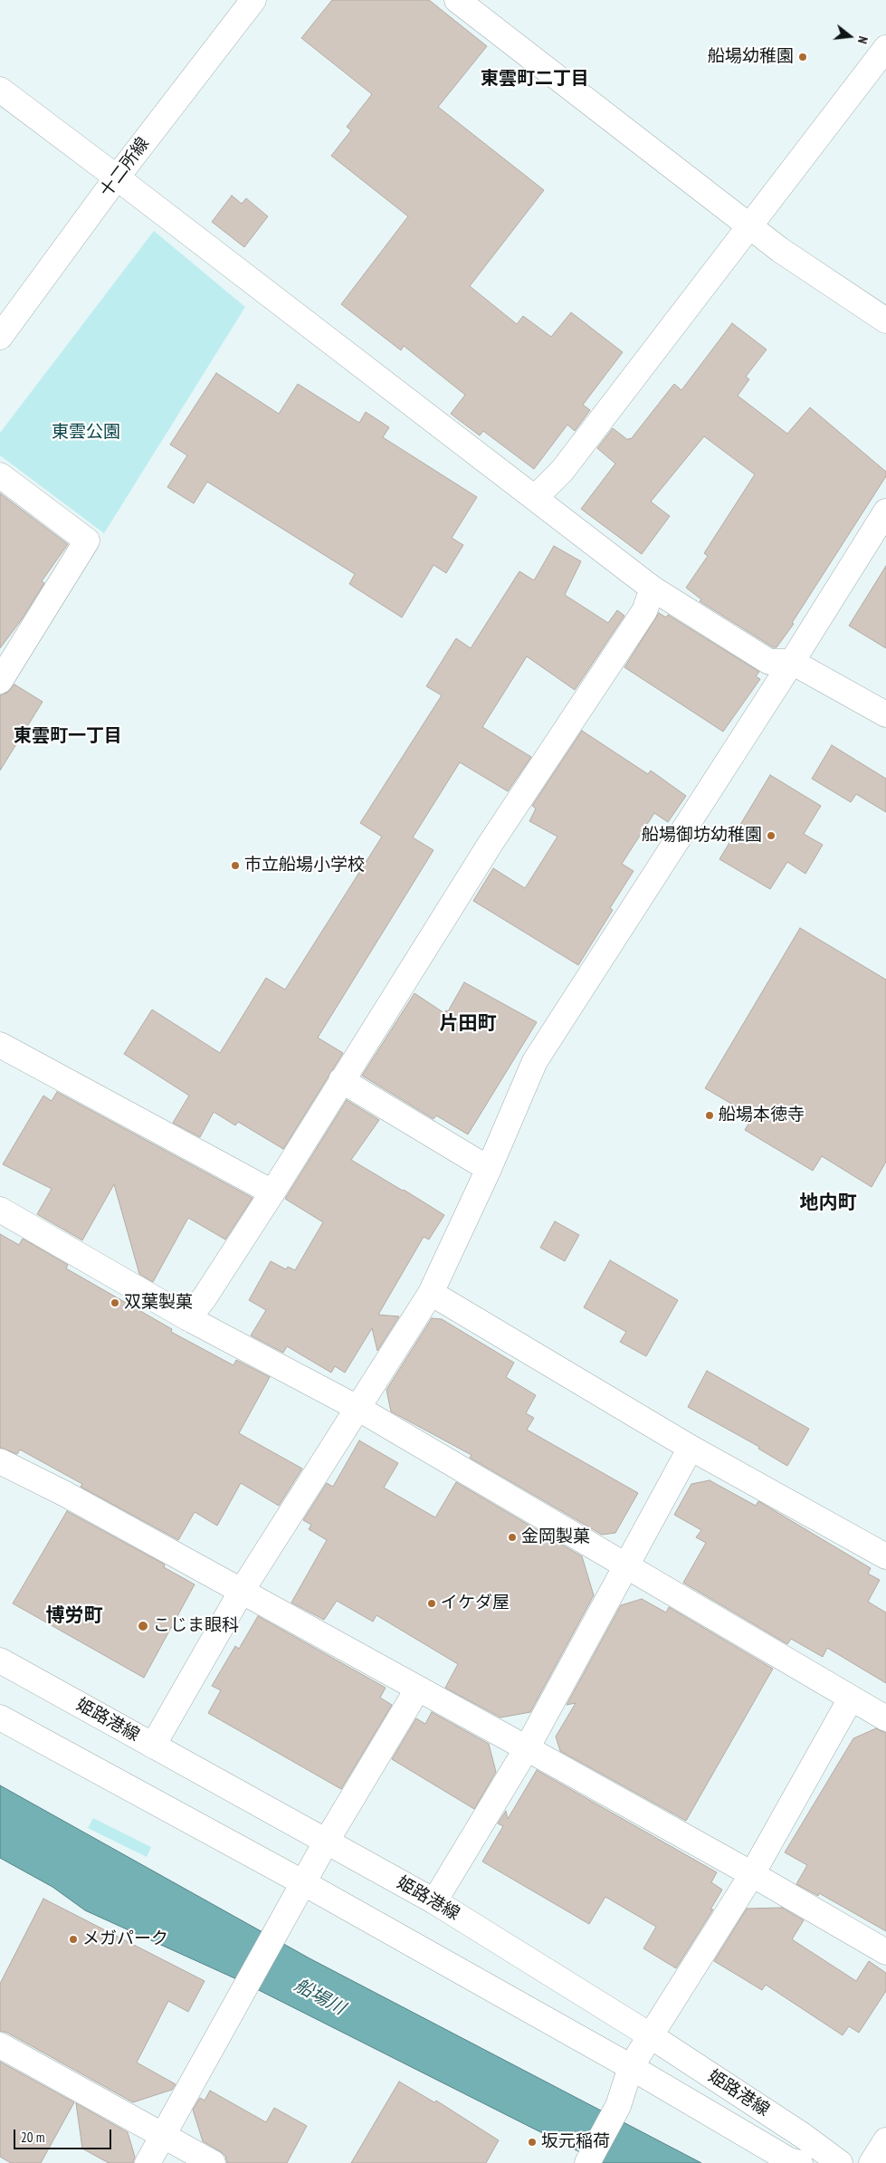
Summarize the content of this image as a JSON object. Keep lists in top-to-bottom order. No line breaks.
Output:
{"streets":{"main road":["十二所線","姫路港線"]},"districts":["東雲町二丁目","東雲町一丁目","片田町","地内町","博労町"],"water":["船場川"],"parks":["東雲公園"],"places":["船場幼稚園","船場御坊幼稚園","市立船場小学校","船場本徳寺","双葉製菓","金岡製菓","イケダ屋","こじま眼科","メガパーク","坂元稲荷"],"scale_bar":"20 m","north":"right"}
